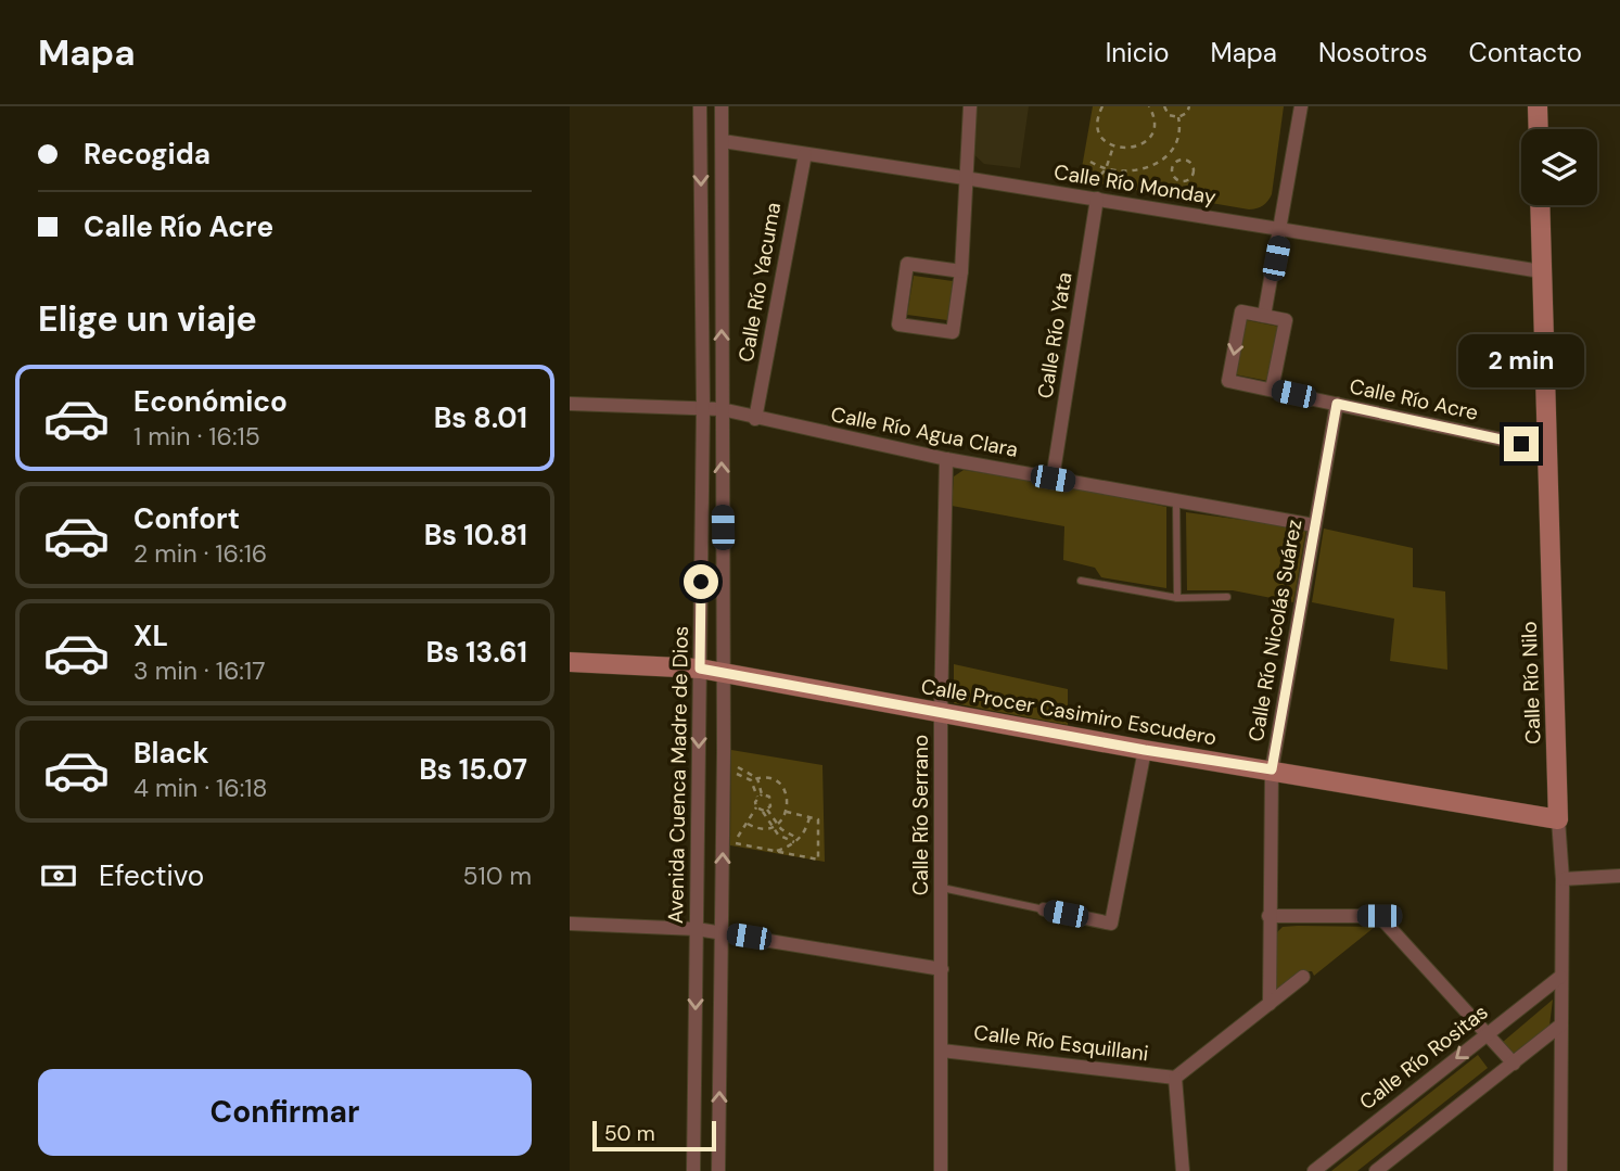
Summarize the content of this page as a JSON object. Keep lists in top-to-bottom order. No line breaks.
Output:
{"streets":{"main road":["Calle Río Nilo","Calle Procer Casimiro Escudero"],"street":["Calle Río Monday","Calle Río Yacuma","Calle Río Yata","Calle Río Acre","Calle Río Agua Clara","Calle Río Nicolás Suárez","Avenida Cuenca Madre de Dios","Calle Río Serrano","Calle Río Esquillani","Calle Río Rositas"]},"crossings":[["Calle Río Monday","Calle Río Yacuma"],["Calle Río Monday","Calle Río Yata"],["Calle Río Monday","Calle Río Nilo"],["Calle Río Monday","Avenida Cuenca Madre de Dios"],["Calle Río Yacuma","Calle Río Agua Clara"],["Calle Río Yata","Calle Río Agua Clara"],["Calle Río Acre","Calle Río Nicolás Suárez"],["Calle Río Acre","Calle Río Nilo"],["Calle Río Agua Clara","Calle Río Nicolás Suárez"],["Calle Río Agua Clara","Avenida Cuenca Madre de Dios"],["Calle Río Agua Clara","Calle Río Serrano"],["Calle Río Nicolás Suárez","Calle Procer Casimiro Escudero"],["Calle Río Nilo","Calle Procer Casimiro Escudero"],["Calle Río Nilo","Calle Río Rositas"],["Calle Procer Casimiro Escudero","Avenida Cuenca Madre de Dios"],["Calle Procer Casimiro Escudero","Calle Río Serrano"],["Calle Río Serrano","Calle Río Esquillani"]],"scale_bar":"50 m","page":{"header":"Mapa","nav":["Inicio","Mapa","Nosotros","Contacto"],"banner":["Recogida","Calle Río Acre"],"heading":"Elige un viaje","bubble":"2 min","list":[{"name":"Económico","note":"1 min · 16:15","value":"Bs 8.01"},{"name":"Confort","note":"2 min · 16:16","value":"Bs 10.81"},{"name":"XL","note":"3 min · 16:17","value":"Bs 13.61"},{"name":"Black","note":"4 min · 16:18","value":"Bs 15.07"}],"pay":["Efectivo","510 m"],"buttons":"Confirmar","scale":"50 m"}}
